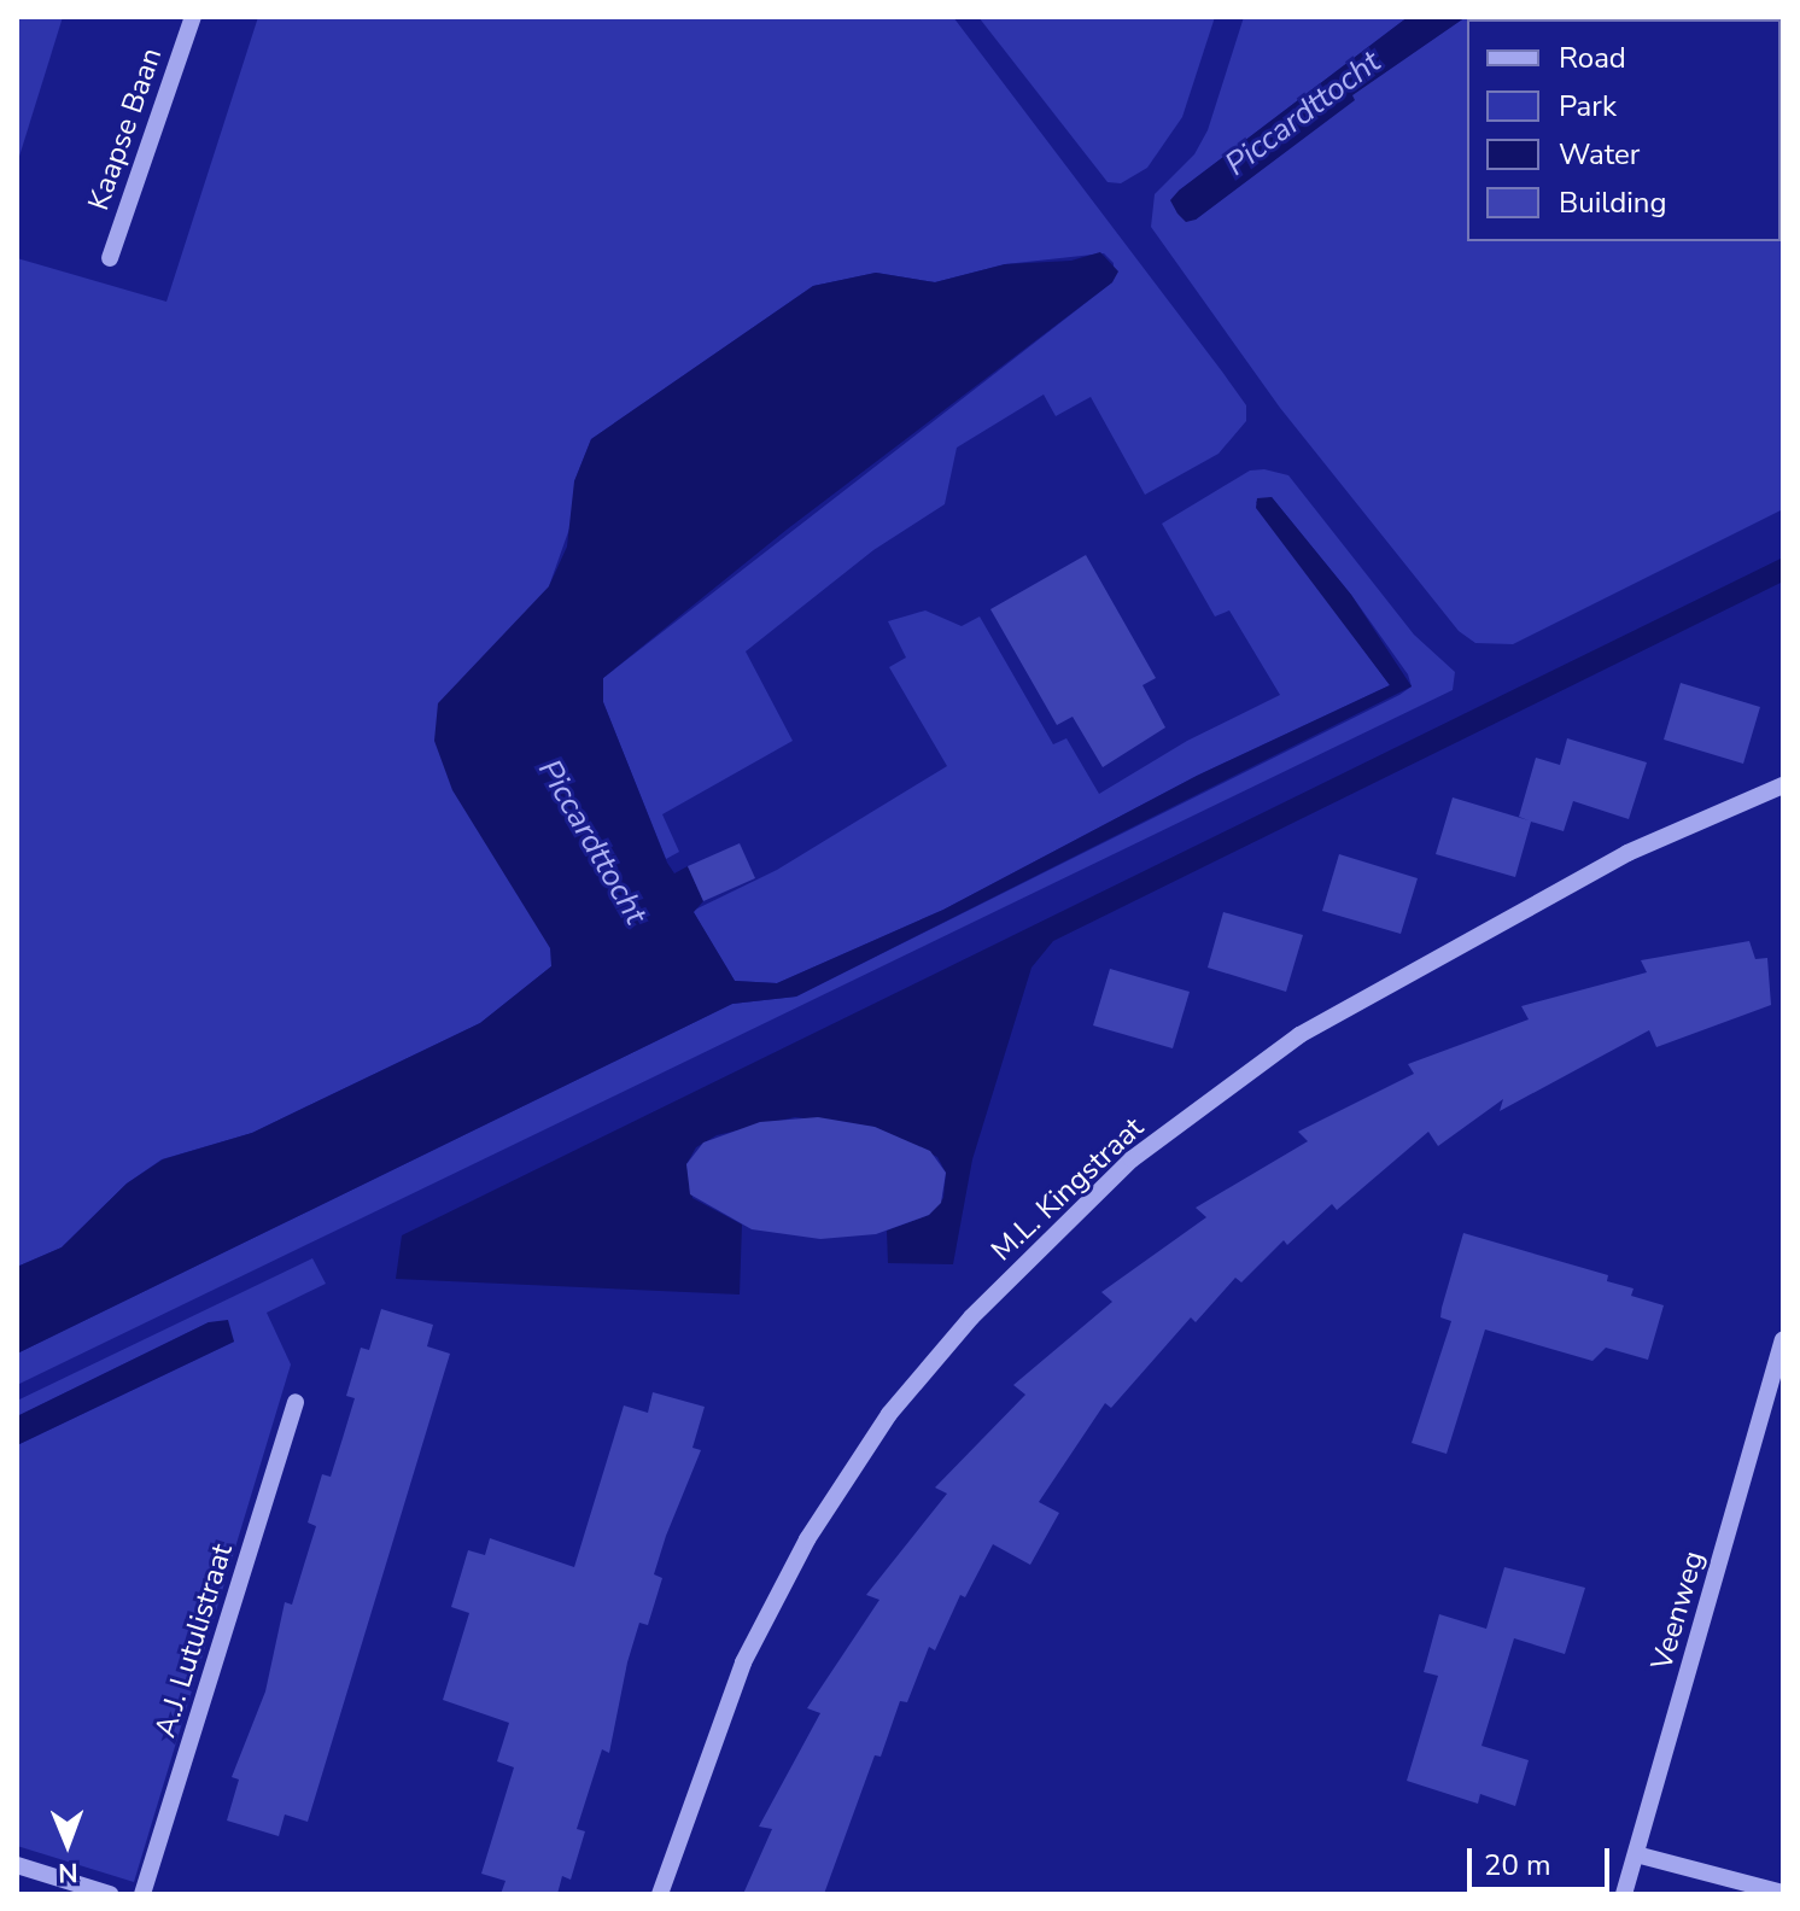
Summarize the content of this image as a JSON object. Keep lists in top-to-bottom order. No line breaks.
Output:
{"streets":{"street":["Kaapse Baan","M.L. Kingstraat","Veenweg","A.J. Lutulistraat"]},"water":["Piccardttocht"],"legend":["Road","Park","Water","Building"],"scale_bar":"20 m","north":"bottom"}
